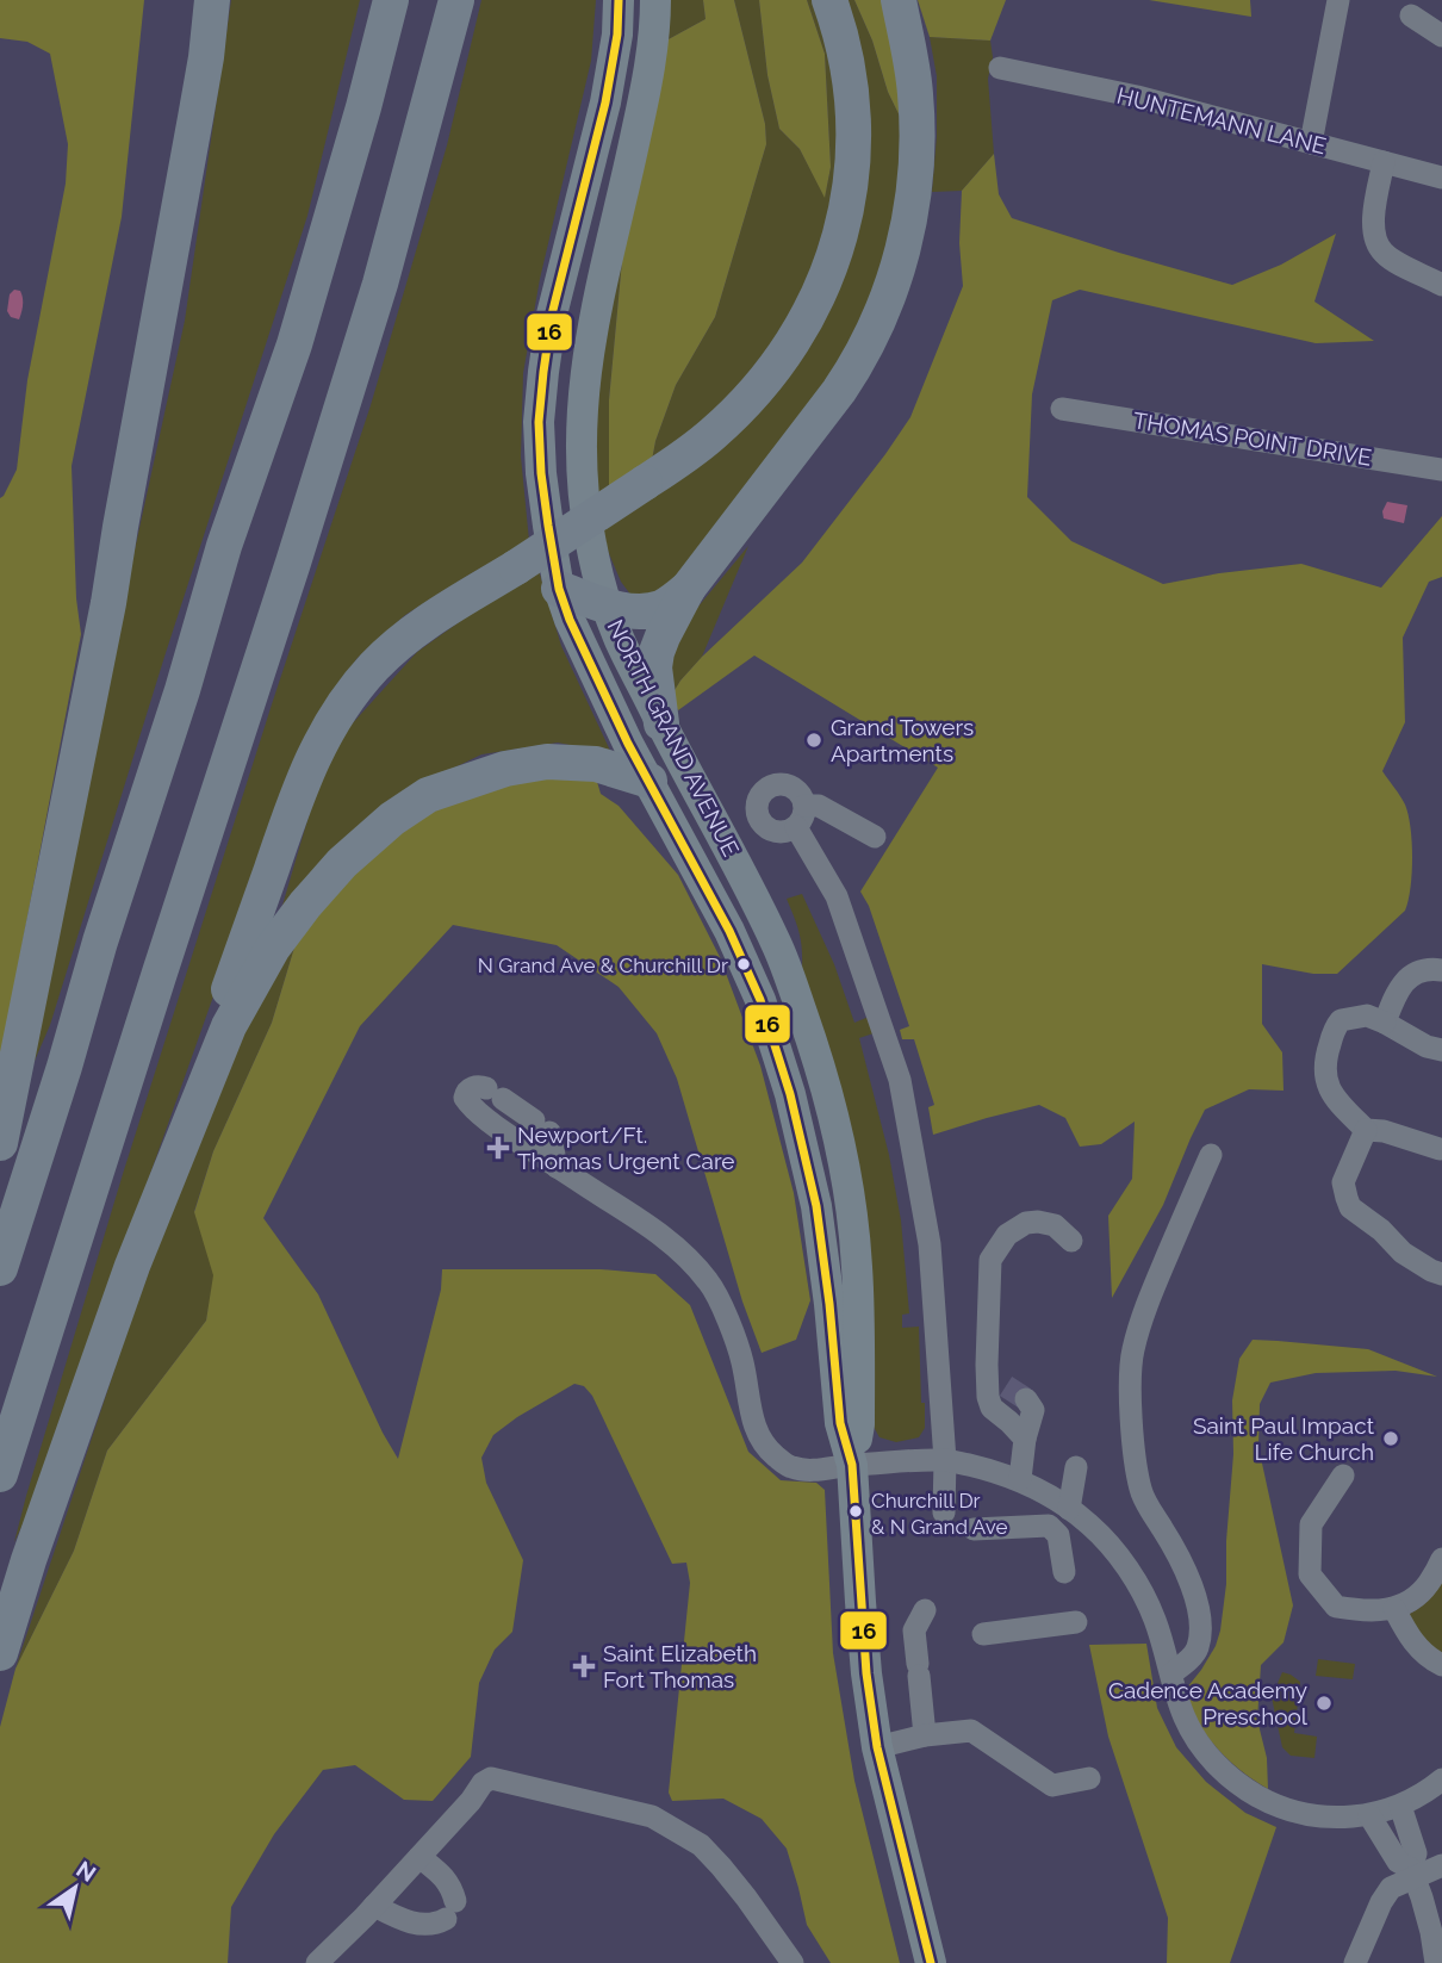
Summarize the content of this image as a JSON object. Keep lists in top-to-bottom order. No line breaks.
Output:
{"streets":{"main road":["NORTH GRAND AVENUE"],"street":["HUNTEMANN LANE","THOMAS POINT DRIVE"]},"places":{"other":["Grand Towers Apartments","N Grand Ave & Churchill Dr","Saint Paul Impact Life Church","Churchill Dr & N Grand Ave","Cadence Academy Preschool"],"health":["Newport/Ft. Thomas Urgent Care","Saint Elizabeth Fort Thomas"]},"lines":["transit line 16"],"north":"top right"}
